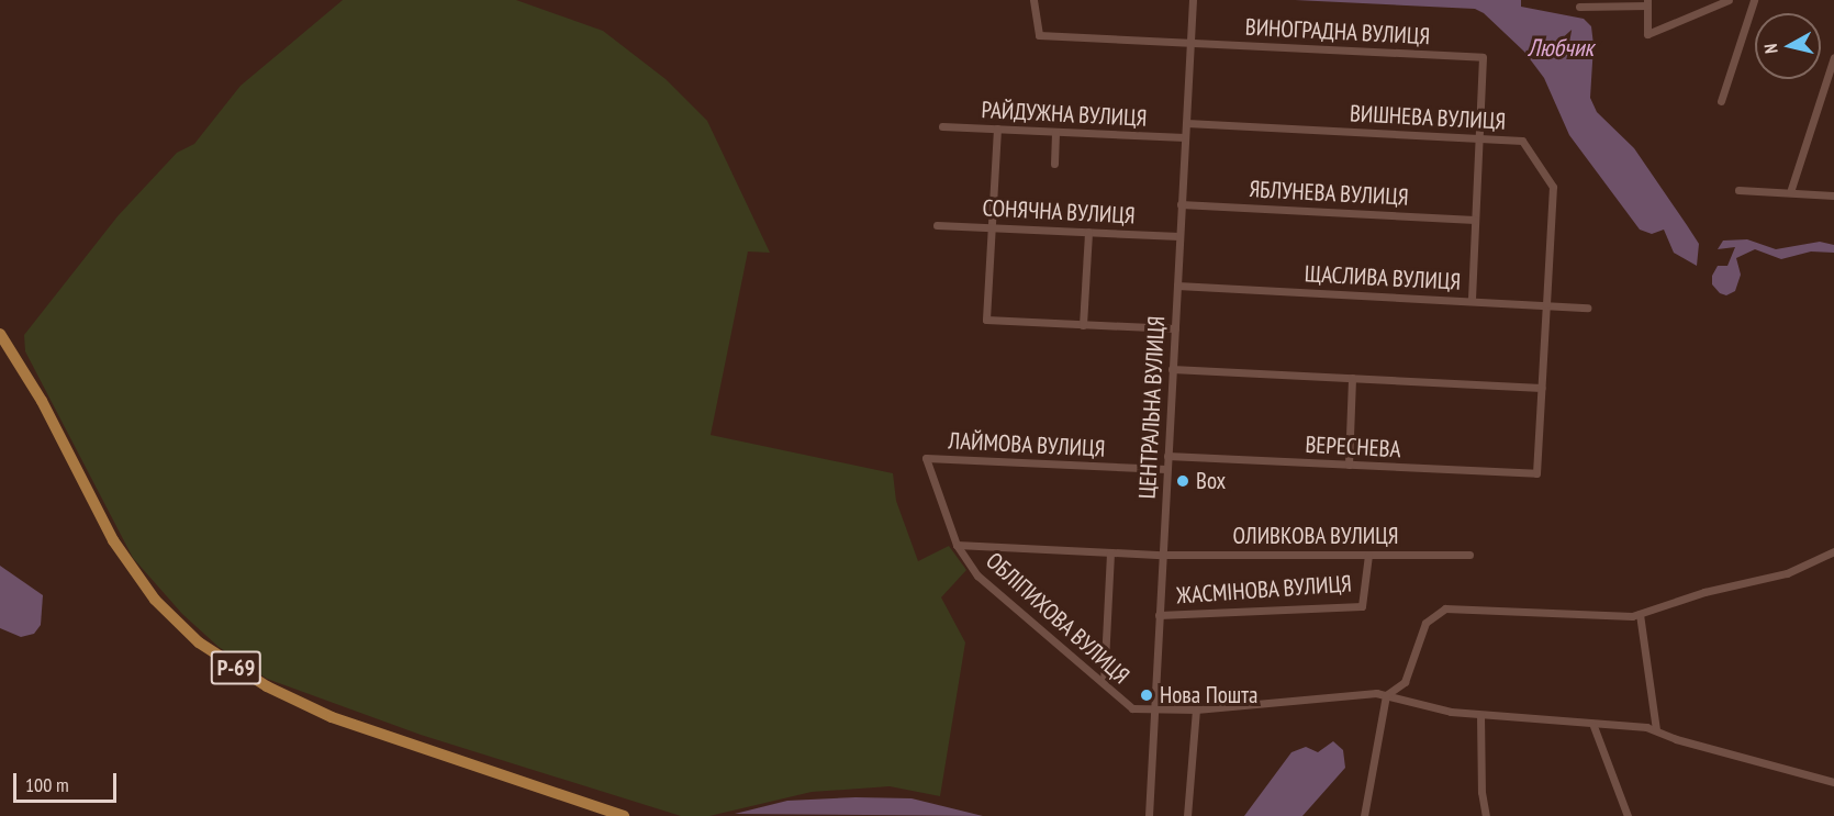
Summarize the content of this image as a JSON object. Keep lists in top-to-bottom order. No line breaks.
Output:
{"streets":{"main road":["Р-69"],"street":["ВИНОГРАДНА ВУЛИЦЯ","РАЙДУЖНА ВУЛИЦЯ","ВИШНЕВА ВУЛИЦЯ","ЯБЛУНЕВА ВУЛИЦЯ","СОНЯЧНА ВУЛИЦЯ","ЩАСЛИВА ВУЛИЦЯ","ЦЕНТРАЛЬНА ВУЛИЦЯ","ЛАЙМОВА ВУЛИЦЯ","ВЕРЕСНЕВА","ОЛИВКОВА ВУЛИЦЯ","ЖАСМІНОВА ВУЛИЦЯ","ОБЛІПИХОВА ВУЛИЦЯ"]},"crossings":[["ВИНОГРАДНА ВУЛИЦЯ","ВИШНЕВА ВУЛИЦЯ"],["ВИНОГРАДНА ВУЛИЦЯ","ЦЕНТРАЛЬНА ВУЛИЦЯ"],["РАЙДУЖНА ВУЛИЦЯ","ЦЕНТРАЛЬНА ВУЛИЦЯ"],["ВИШНЕВА ВУЛИЦЯ","ЩАСЛИВА ВУЛИЦЯ"],["ВИШНЕВА ВУЛИЦЯ","ЦЕНТРАЛЬНА ВУЛИЦЯ"],["ВИШНЕВА ВУЛИЦЯ","ВЕРЕСНЕВА"],["ЯБЛУНЕВА ВУЛИЦЯ","ЦЕНТРАЛЬНА ВУЛИЦЯ"],["СОНЯЧНА ВУЛИЦЯ","ЦЕНТРАЛЬНА ВУЛИЦЯ"],["ЩАСЛИВА ВУЛИЦЯ","ЦЕНТРАЛЬНА ВУЛИЦЯ"],["ЦЕНТРАЛЬНА ВУЛИЦЯ","ЛАЙМОВА ВУЛИЦЯ"],["ЦЕНТРАЛЬНА ВУЛИЦЯ","ВЕРЕСНЕВА"],["ЦЕНТРАЛЬНА ВУЛИЦЯ","ОЛИВКОВА ВУЛИЦЯ"],["ЦЕНТРАЛЬНА ВУЛИЦЯ","ЖАСМІНОВА ВУЛИЦЯ"],["ЦЕНТРАЛЬНА ВУЛИЦЯ","ОБЛІПИХОВА ВУЛИЦЯ"],["ЛАЙМОВА ВУЛИЦЯ","ОБЛІПИХОВА ВУЛИЦЯ"],["ОЛИВКОВА ВУЛИЦЯ","ЖАСМІНОВА ВУЛИЦЯ"],["ОЛИВКОВА ВУЛИЦЯ","ОБЛІПИХОВА ВУЛИЦЯ"]],"water":["Любчик"],"places":["Box","Нова Пошта"],"scale_bar":"100 m","north":"left"}
